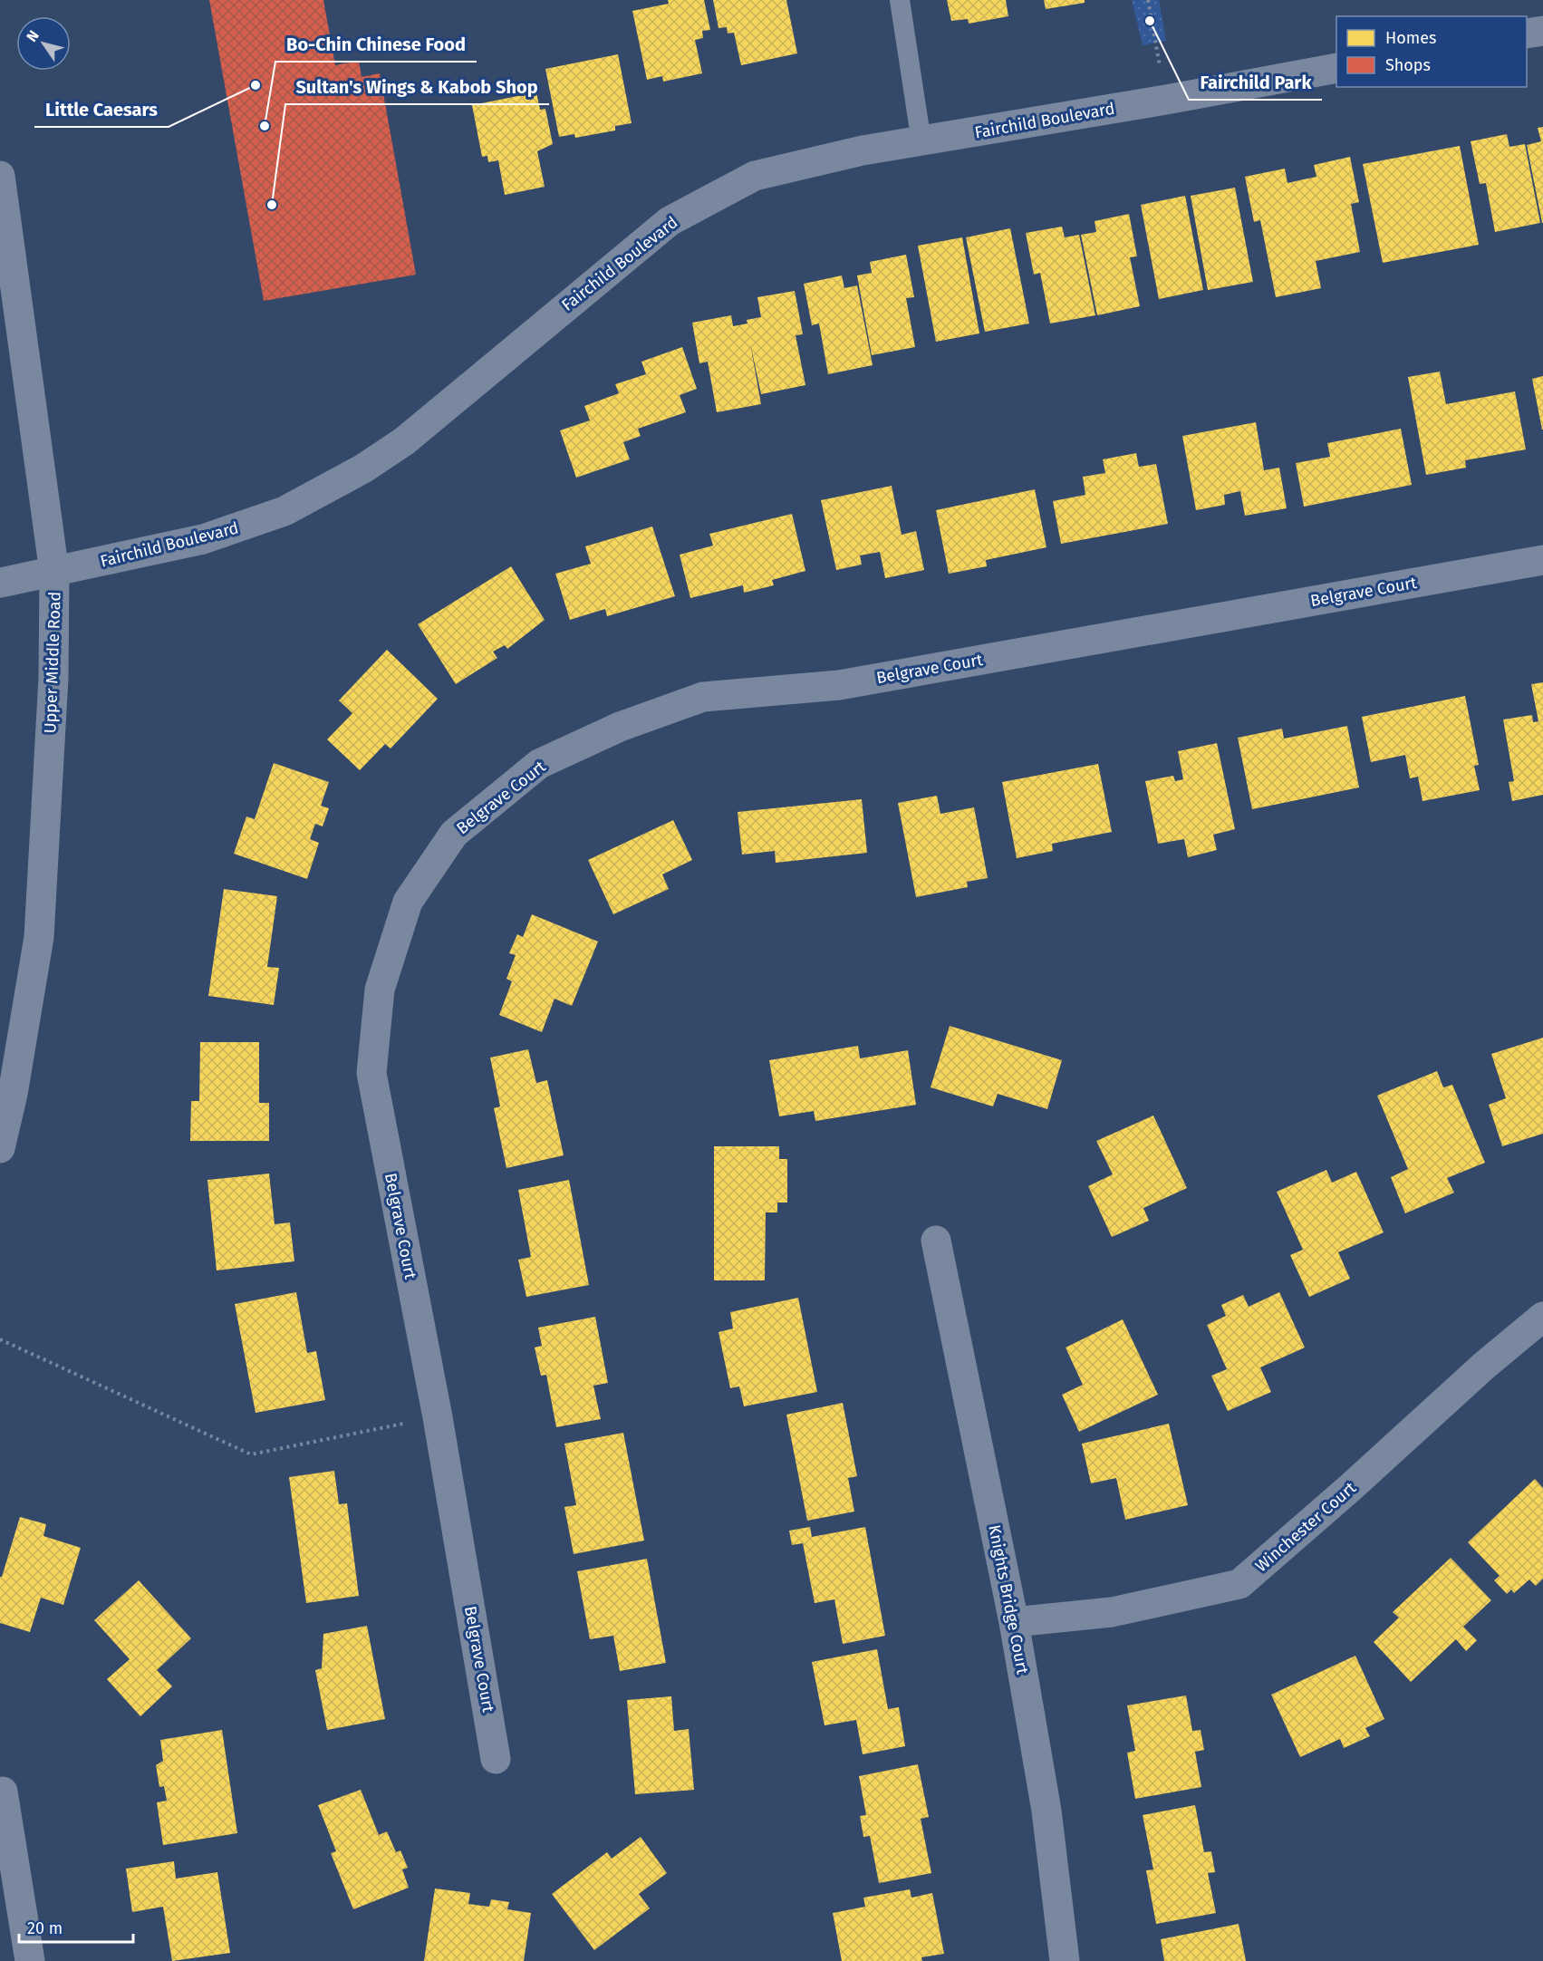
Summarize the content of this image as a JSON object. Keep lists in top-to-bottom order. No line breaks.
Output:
{"streets":{"street":["Fairchild Boulevard","Belgrave Court","Upper Middle Road","Winchester Court","Knights Bridge Court"]},"crossings":[["Fairchild Boulevard","Upper Middle Road"],["Winchester Court","Knights Bridge Court"]],"places":["Fairchild Park","Little Caesars","Bo-Chin Chinese Food","Sultan's Wings & Kabob Shop"],"legend":["Homes","Shops"],"scale_bar":"20 m","north":"top left"}
